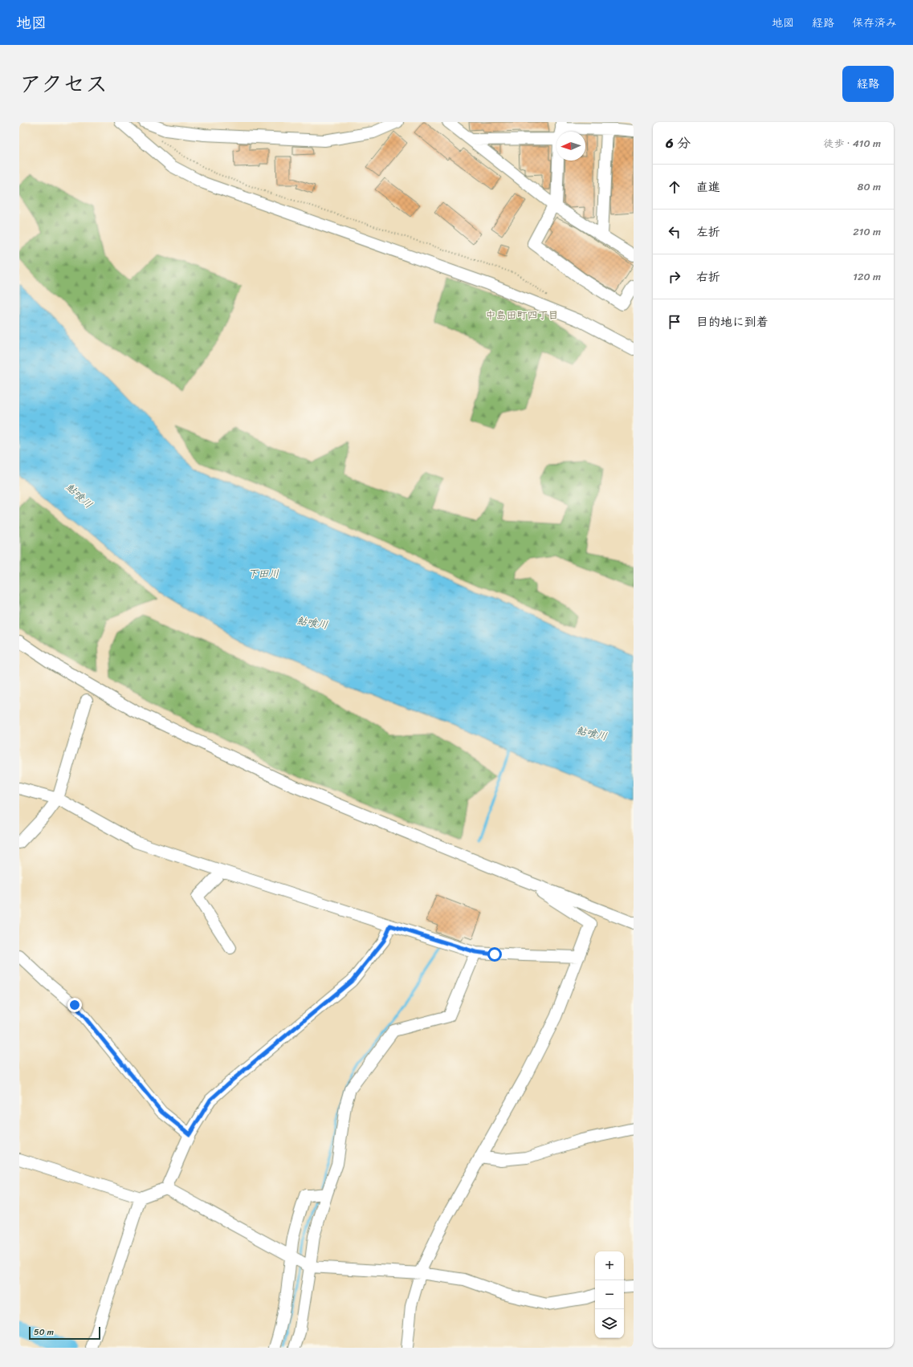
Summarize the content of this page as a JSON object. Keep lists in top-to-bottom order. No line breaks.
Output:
{"districts":["中島田町四丁目"],"water":["鮎喰川","下田川"],"scale_bar":"50 m","north":"left","page":{"header":"地図","nav":["地図","経路","保存済み"],"title":"アクセス","buttons":"経路","heading":["6 分","徒歩 · 410 m"],"list":[["直進","80 m"],["左折","210 m"],["右折","120 m"],"目的地に到着"],"map_buttons":["+","−"],"scale":"50 m"}}
